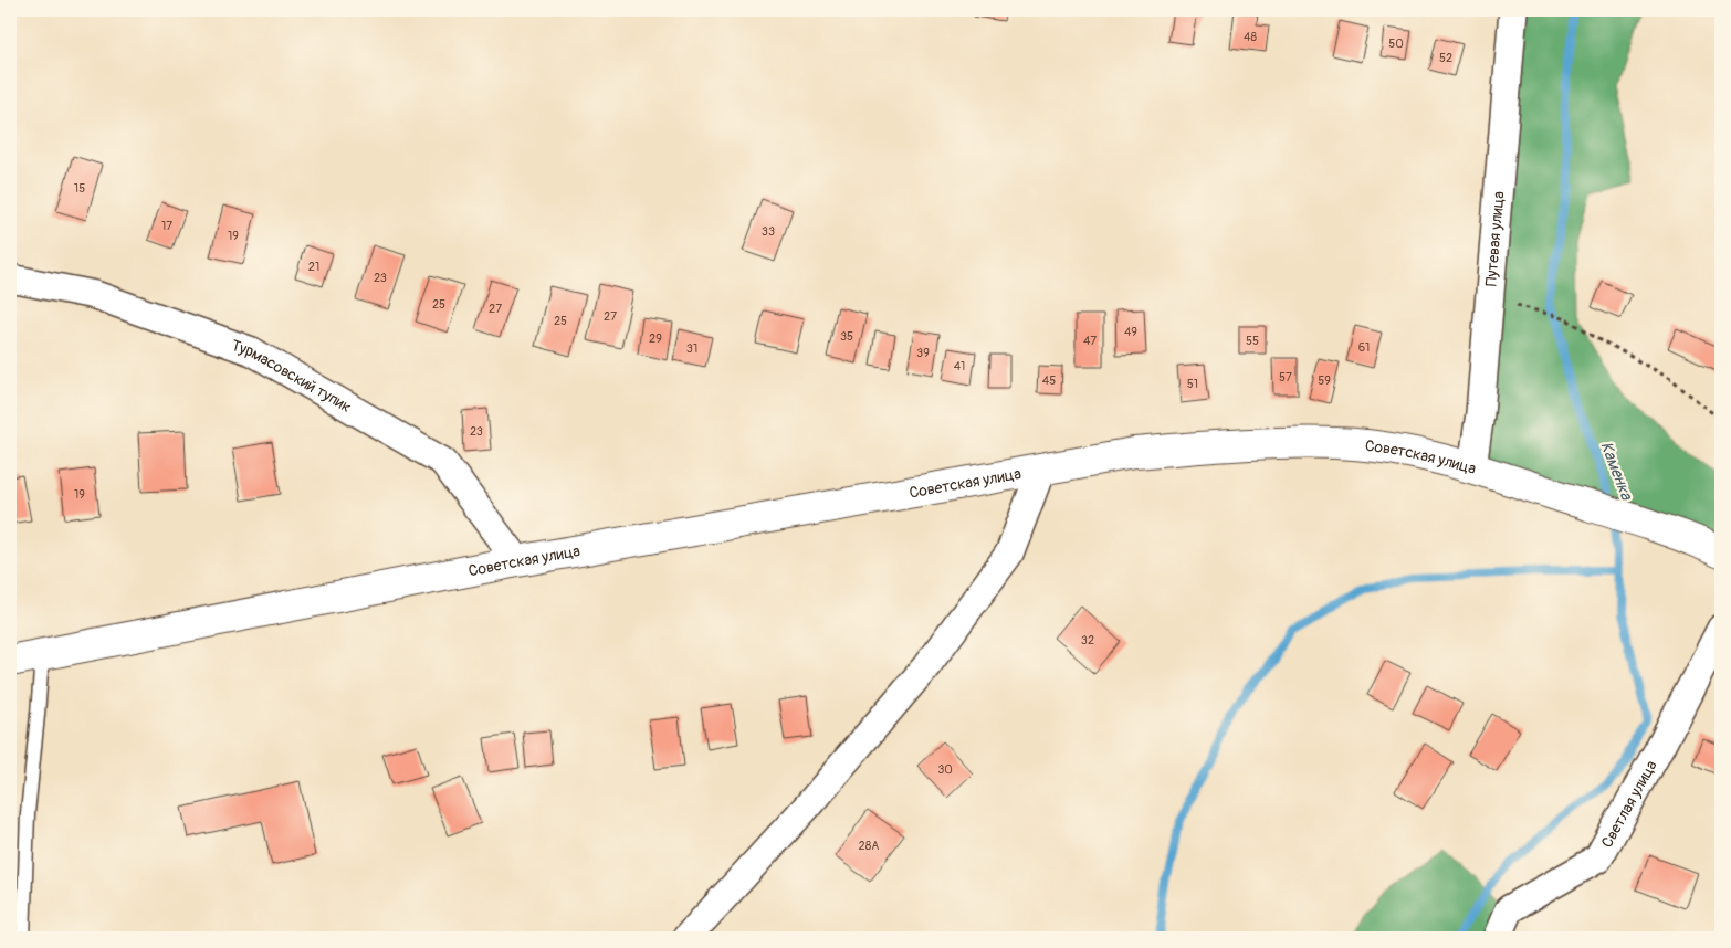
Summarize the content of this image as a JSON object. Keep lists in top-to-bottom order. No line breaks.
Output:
{"streets":{"main road":["Советская улица"],"street":["Путевая улица","Турмасовский тупик","Светлая улица"]},"crossings":[["Путевая улица","Советская улица"],["Турмасовский тупик","Советская улица"]],"water":["Каменка"],"house_numbers":["48","50","52","15","17","33","19","21","23","25","27","27","25","49","35","29","47","55","61","31","39","41","57","45","59","51","23","19","32","30","28А"]}
